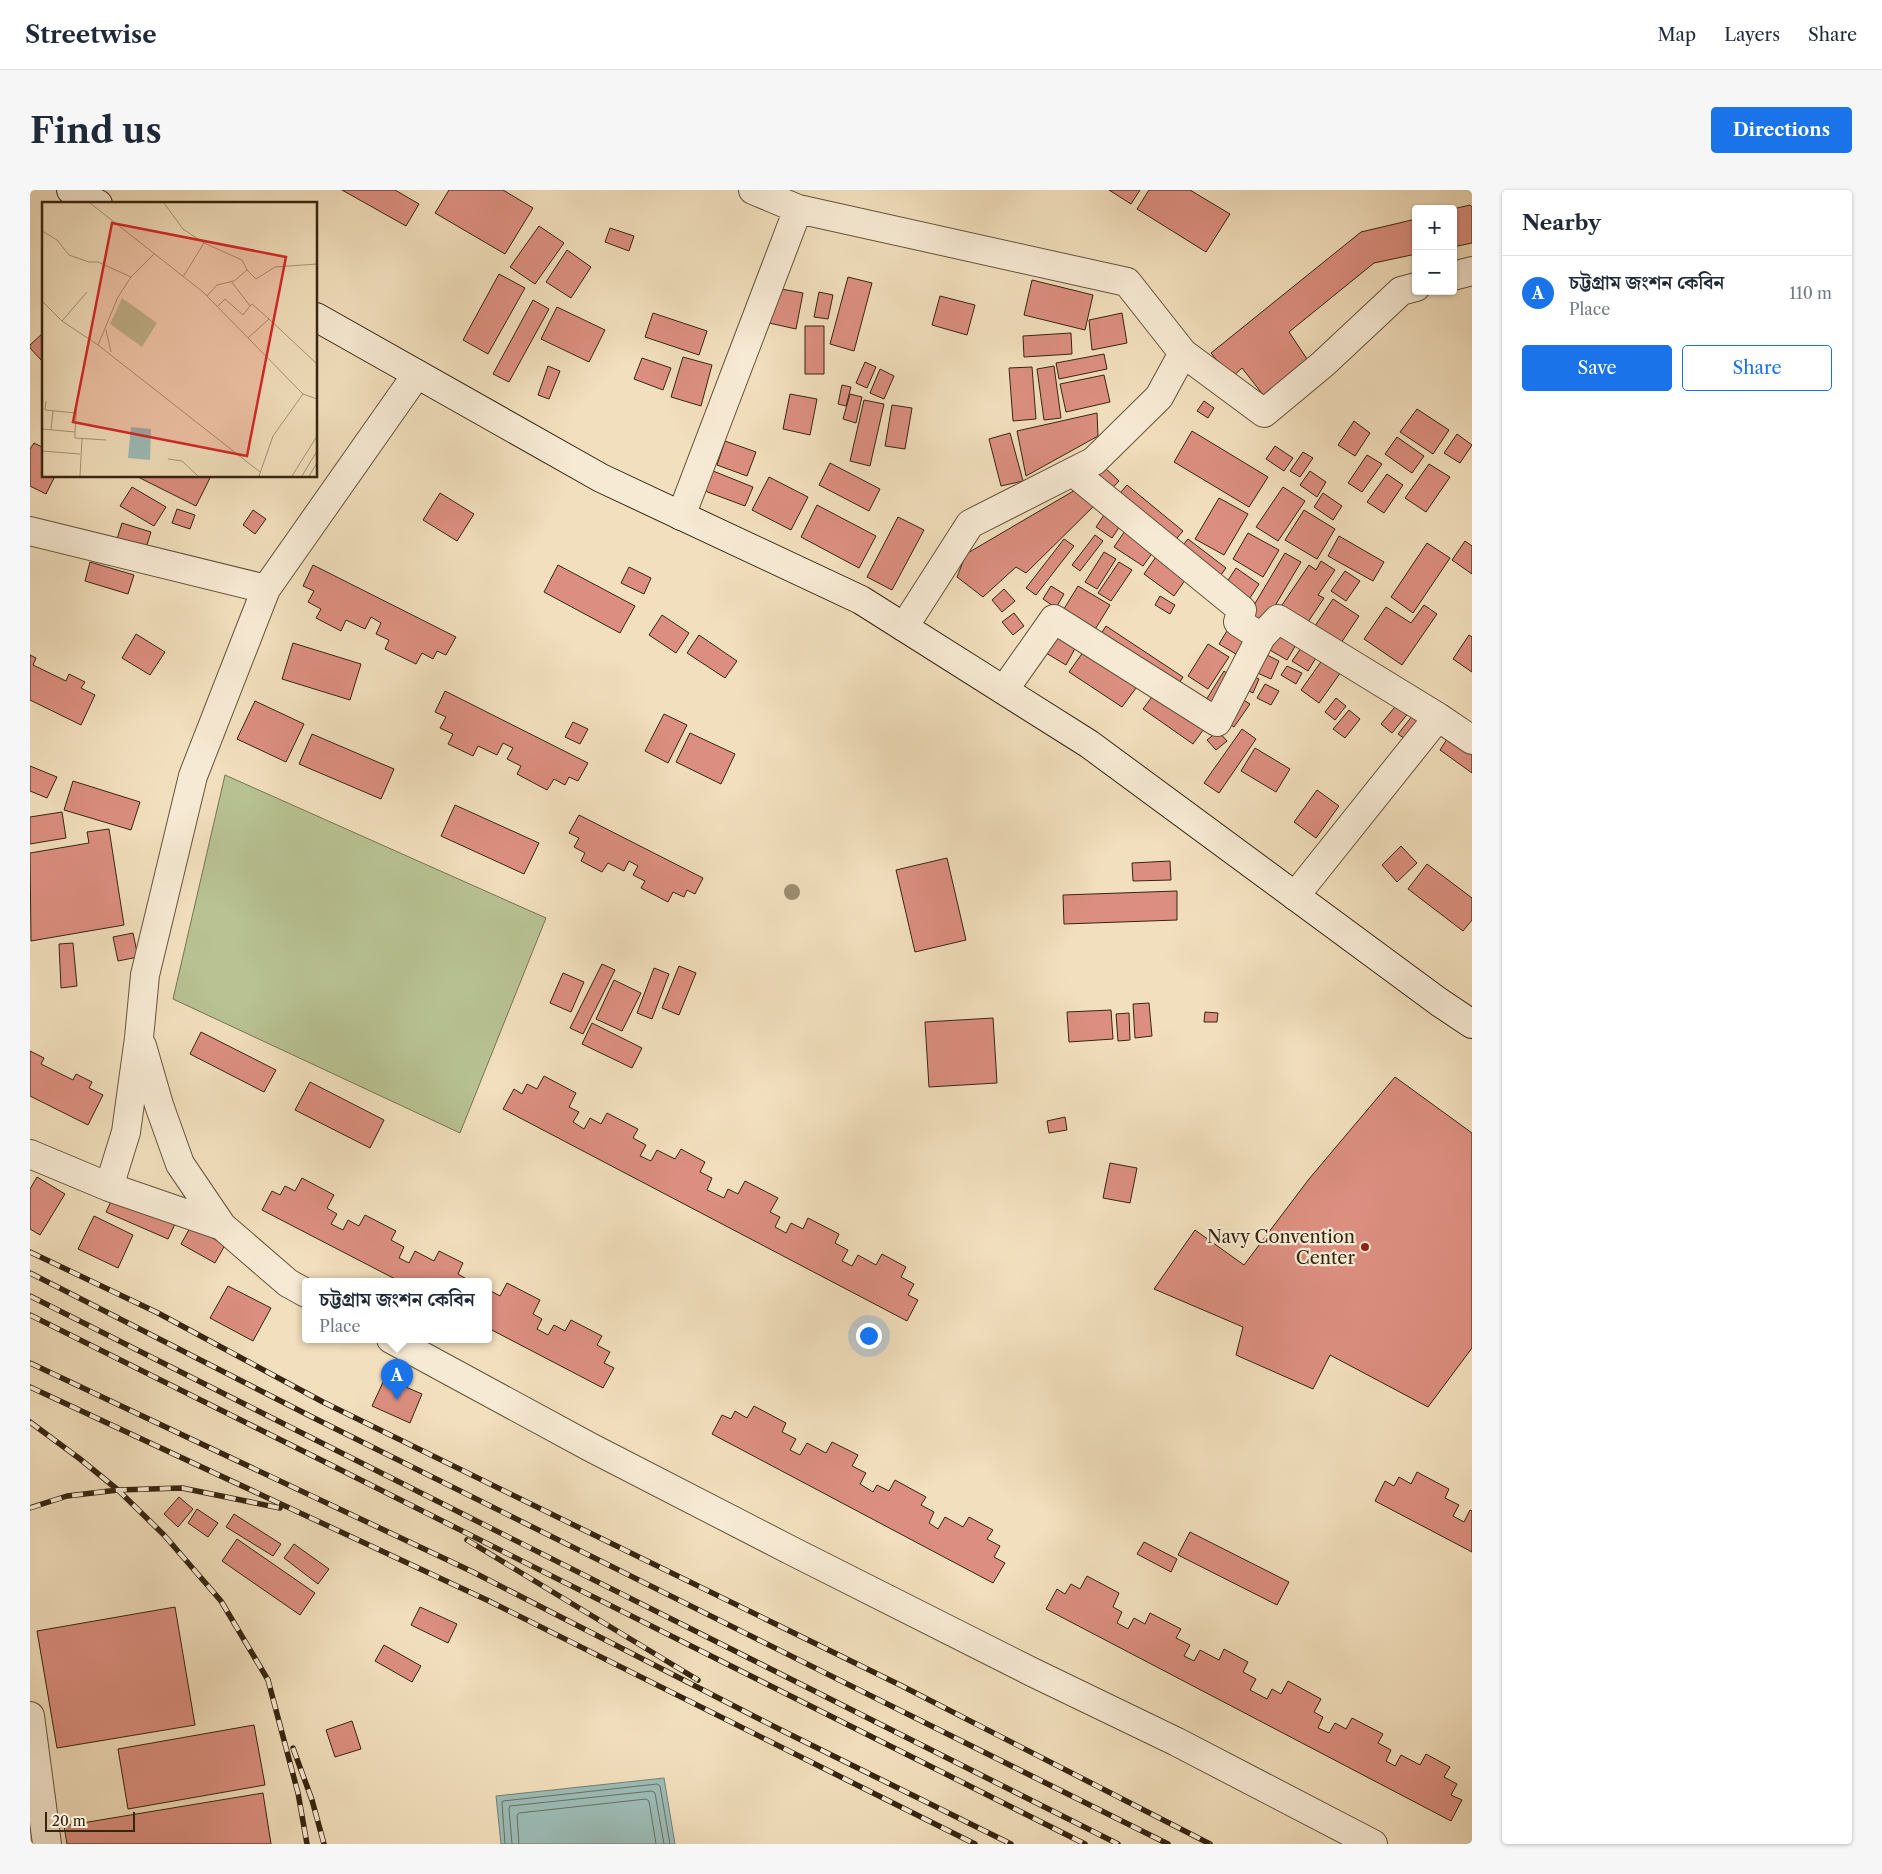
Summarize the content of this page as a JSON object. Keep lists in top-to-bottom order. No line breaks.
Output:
{"places":["Navy Convention Center"],"scale_bar":"20 m","page":{"header":"Streetwise","nav":["Map","Layers","Share"],"buttons":["Directions",["Save","Share"]],"title":"Find us","heading":"Nearby","map_buttons":["+","−"],"list":[{"mark":"A","name":"চট্টগ্রাম জংশন কেবিন","note":"Place","value":"110 m"}],"popup":["চট্টগ্রাম জংশন কেবিন","Place"],"pins":"A","scale":"20 m"}}
